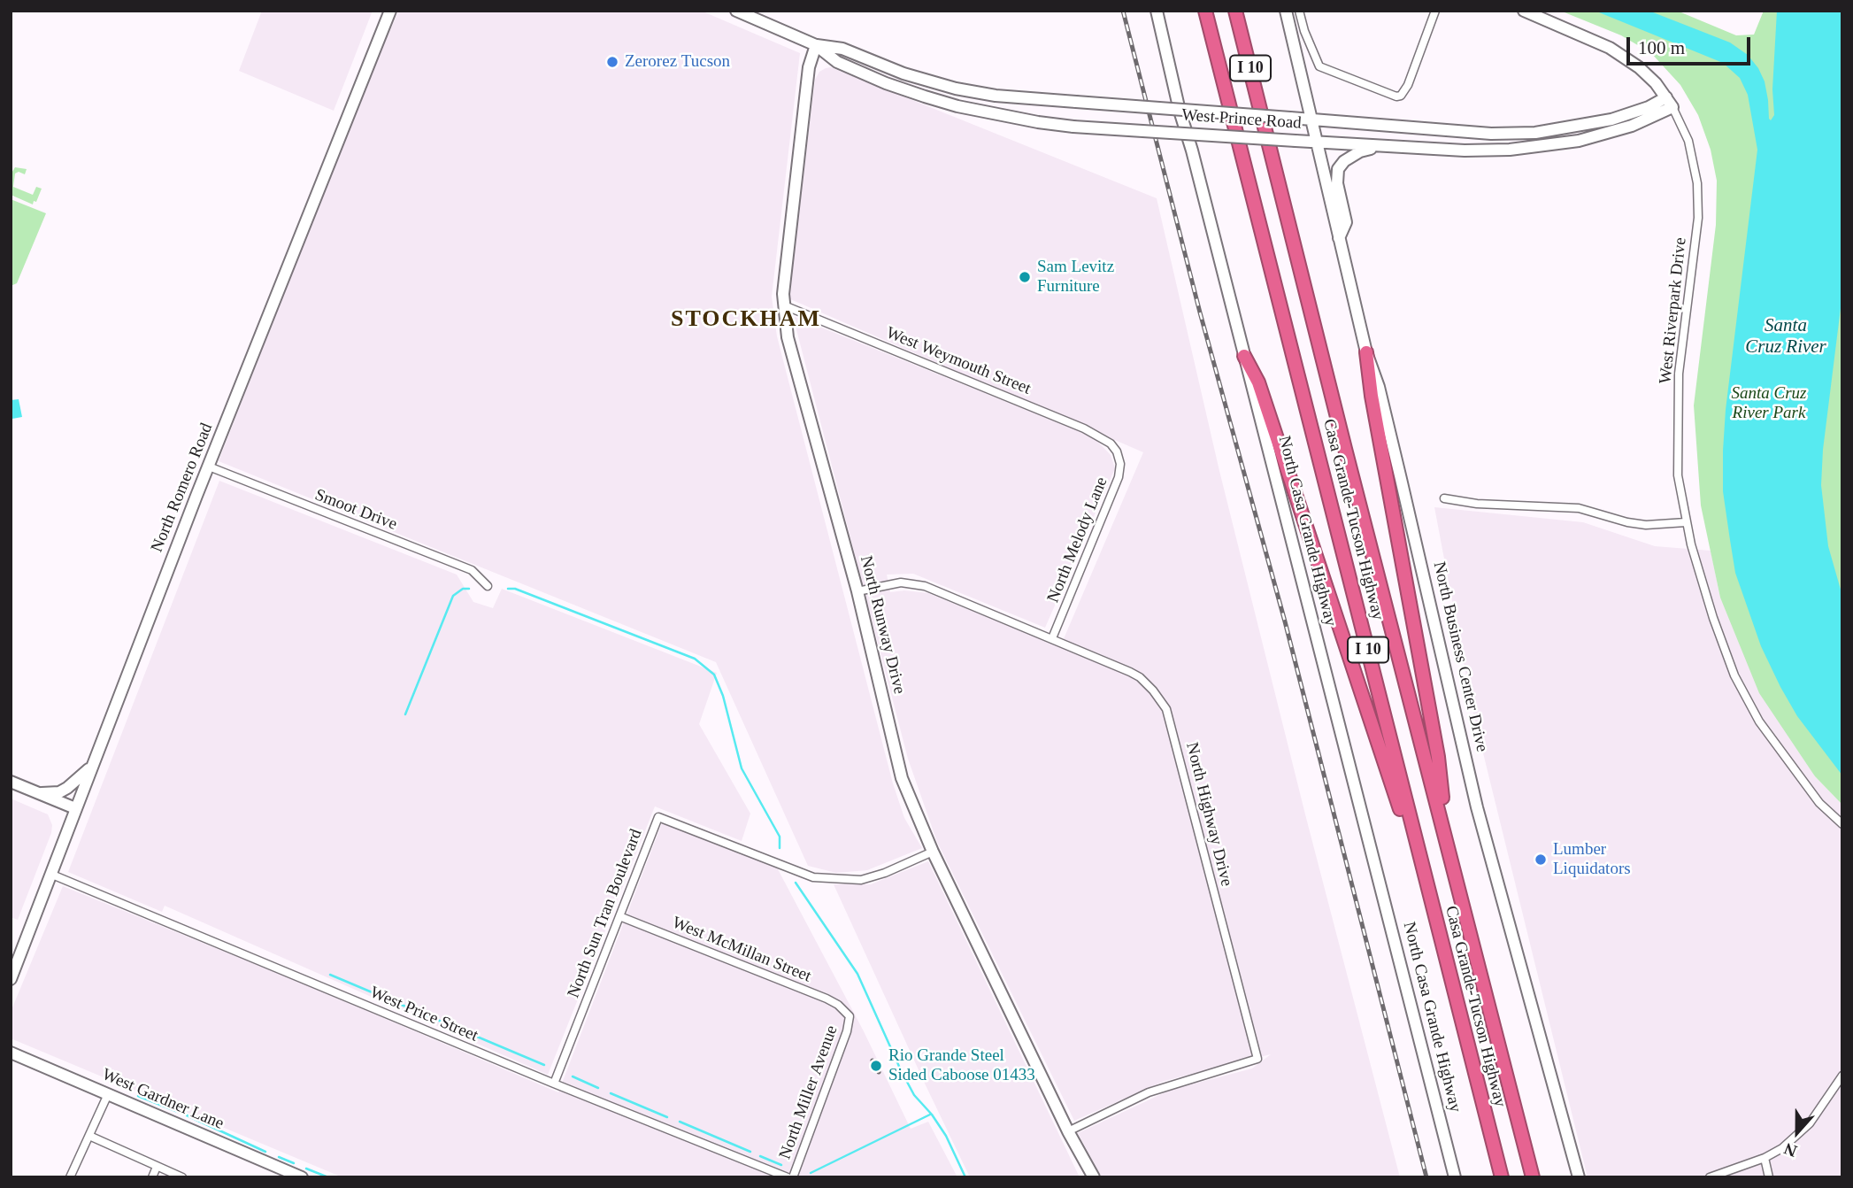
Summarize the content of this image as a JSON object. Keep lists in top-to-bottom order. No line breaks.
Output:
{"streets":{"highway":["I 10","Casa Grande-Tucson Highway"],"street":["West Prince Road","West Riverpark Drive","West Weymouth Street","North Romero Road","Smoot Drive","North Casa Grande Highway","North Melody Lane","North Runway Drive","North Business Center Drive","North Highway Drive","North Sun Tran Boulevard","West McMillan Street","West Price Street","North Miller Avenue","West Gardner Lane"]},"crossings":[["West Prince Road","West Riverpark Drive"],["West Prince Road","North Casa Grande Highway"],["West Prince Road","North Runway Drive"],["West Prince Road","North Business Center Drive"],["West Weymouth Street","North Melody Lane"],["West Weymouth Street","North Runway Drive"],["North Romero Road","Smoot Drive"],["North Romero Road","West Price Street"],["North Melody Lane","North Highway Drive"],["North Runway Drive","North Highway Drive"],["North Runway Drive","North Sun Tran Boulevard"],["North Sun Tran Boulevard","West McMillan Street"],["North Sun Tran Boulevard","West Price Street"],["West McMillan Street","North Miller Avenue"]],"districts":["STOCKHAM"],"water":["Santa Cruz River"],"parks":["Santa Cruz River Park"],"places":["Zerorez Tucson","Sam Levitz Furniture","Lumber Liquidators","Rio Grande Steel Sided Caboose 01433"],"scale_bar":"100 m","north":"bottom"}
